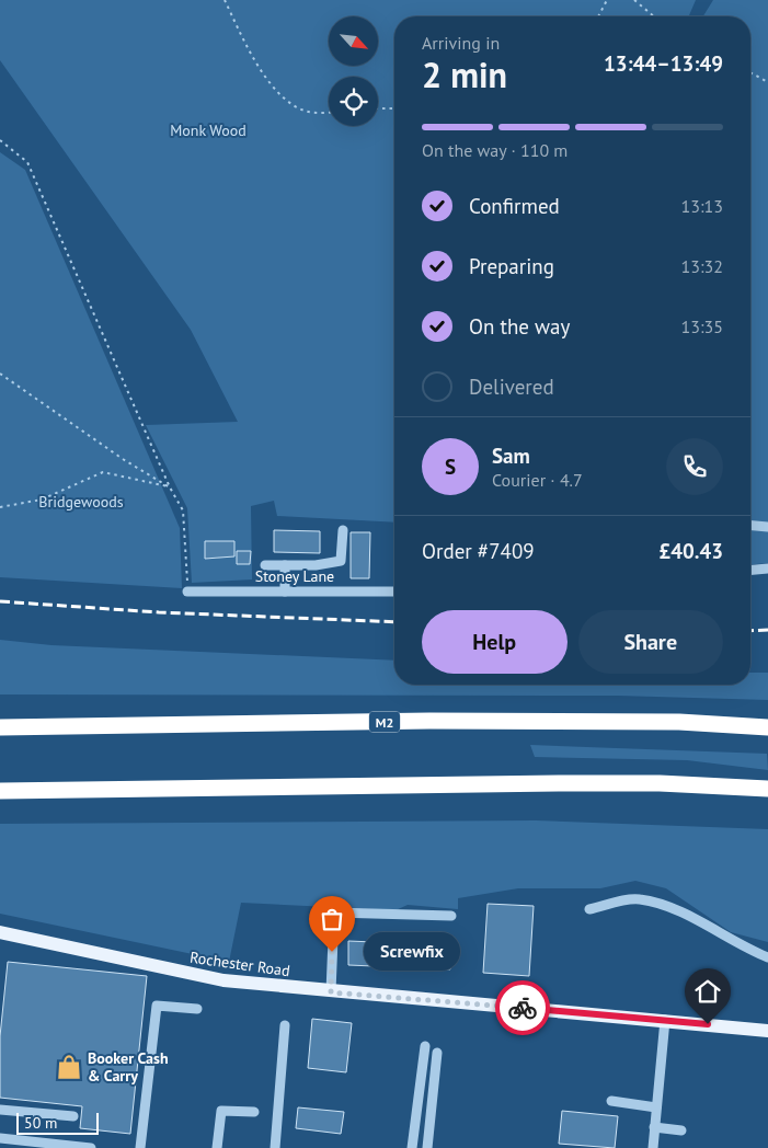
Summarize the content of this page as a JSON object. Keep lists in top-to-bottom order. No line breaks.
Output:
{"streets":{"highway":["M2"],"main road":["Rochester Road"],"street":["Stoney Lane"]},"parks":["Monk Wood","Bridgewoods"],"places":{"other":["Screwfix"],"shop":["Booker Cash & Carry"]},"scale_bar":"50 m","north":"bottom right","page":{"heading":["2 min","Arriving in","13:44–13:49"],"panel":["Sam","Courier · 4.7","Order #7409","£40.43"],"bar":"On the way · 110 m","list":[["Confirmed","13:13"],["Preparing","13:32"],["On the way","13:35"],"Delivered"],"round":"S","buttons":["Help","Share"],"bubble":"Screwfix","scale":"50 m"}}
